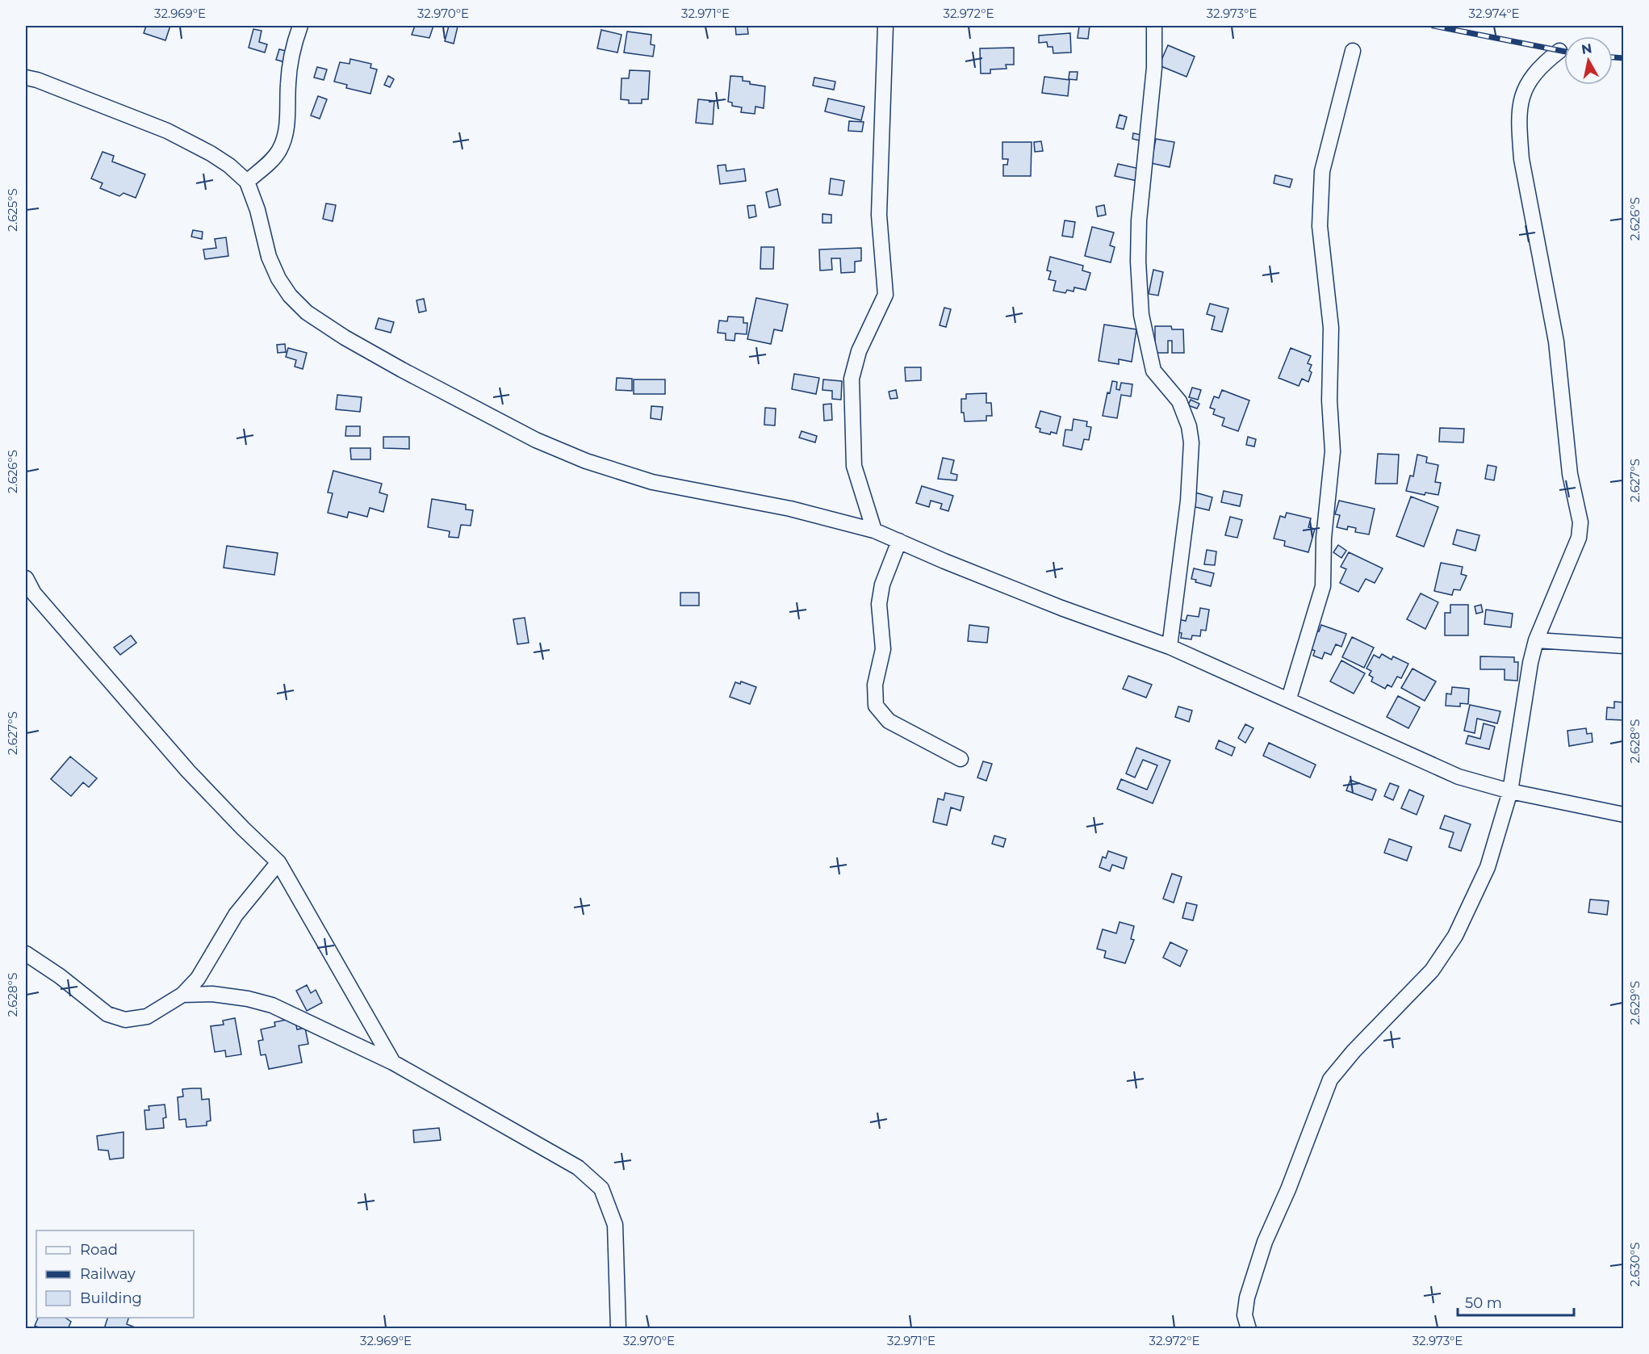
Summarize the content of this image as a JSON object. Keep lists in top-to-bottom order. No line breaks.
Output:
{"legend":["Road","Railway","Building"],"scale_bar":"50 m","north":"top","coordinates":["32.969°E","32.970°E","32.971°E","32.972°E","32.973°E","32.974°E","2.625°S","2.626°S","2.627°S","2.628°S","2.629°S","2.630°S"]}
